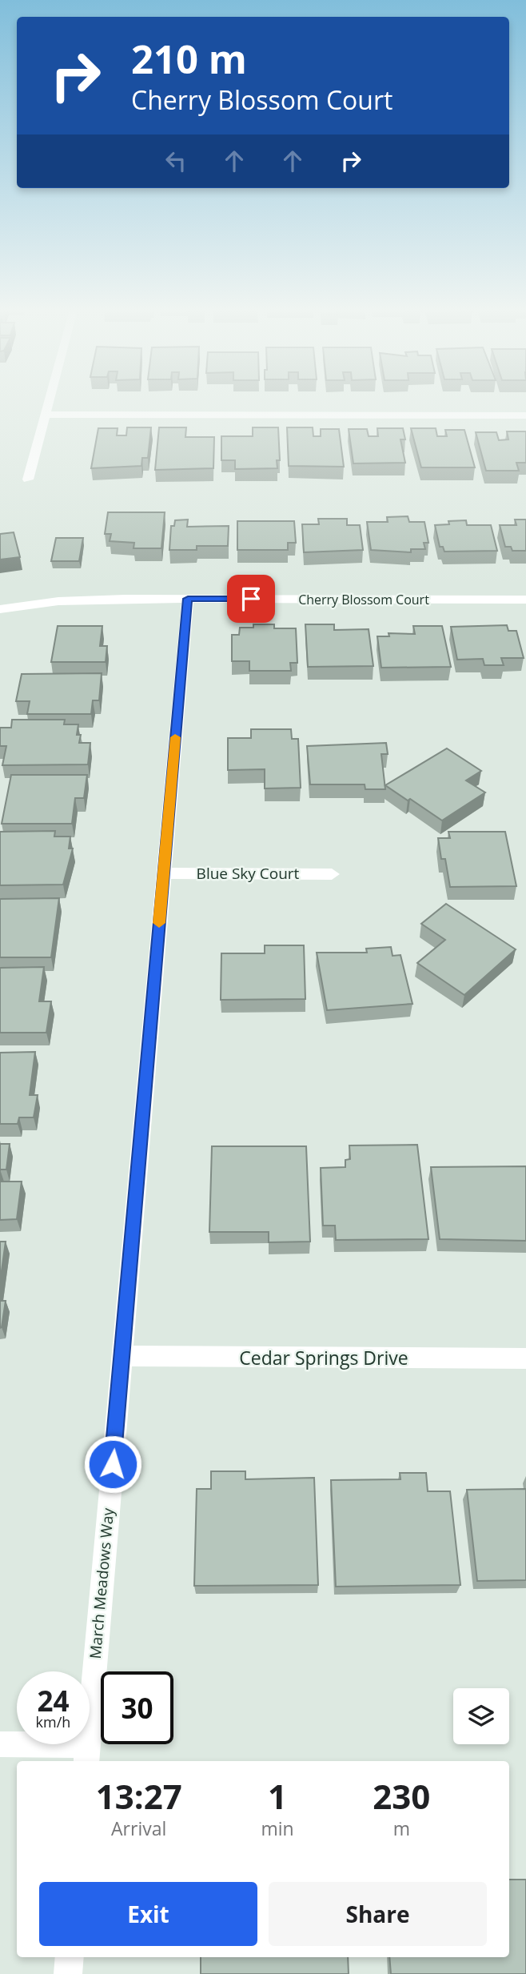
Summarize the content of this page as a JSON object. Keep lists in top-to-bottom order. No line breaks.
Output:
{"streets":{"street":["Cherry Blossom Court","Blue Sky Court","Cedar Springs Drive","March Meadows Way"]},"crossings":[["Cherry Blossom Court","March Meadows Way"],["Blue Sky Court","March Meadows Way"],["Cedar Springs Drive","March Meadows Way"]],"page":{"turn":["210 m","Cherry Blossom Court"],"speed":"24 km/h","limit":"30","eta":["13:27","Arrival","1","min","230","m"],"buttons":["Exit","Share"]}}
